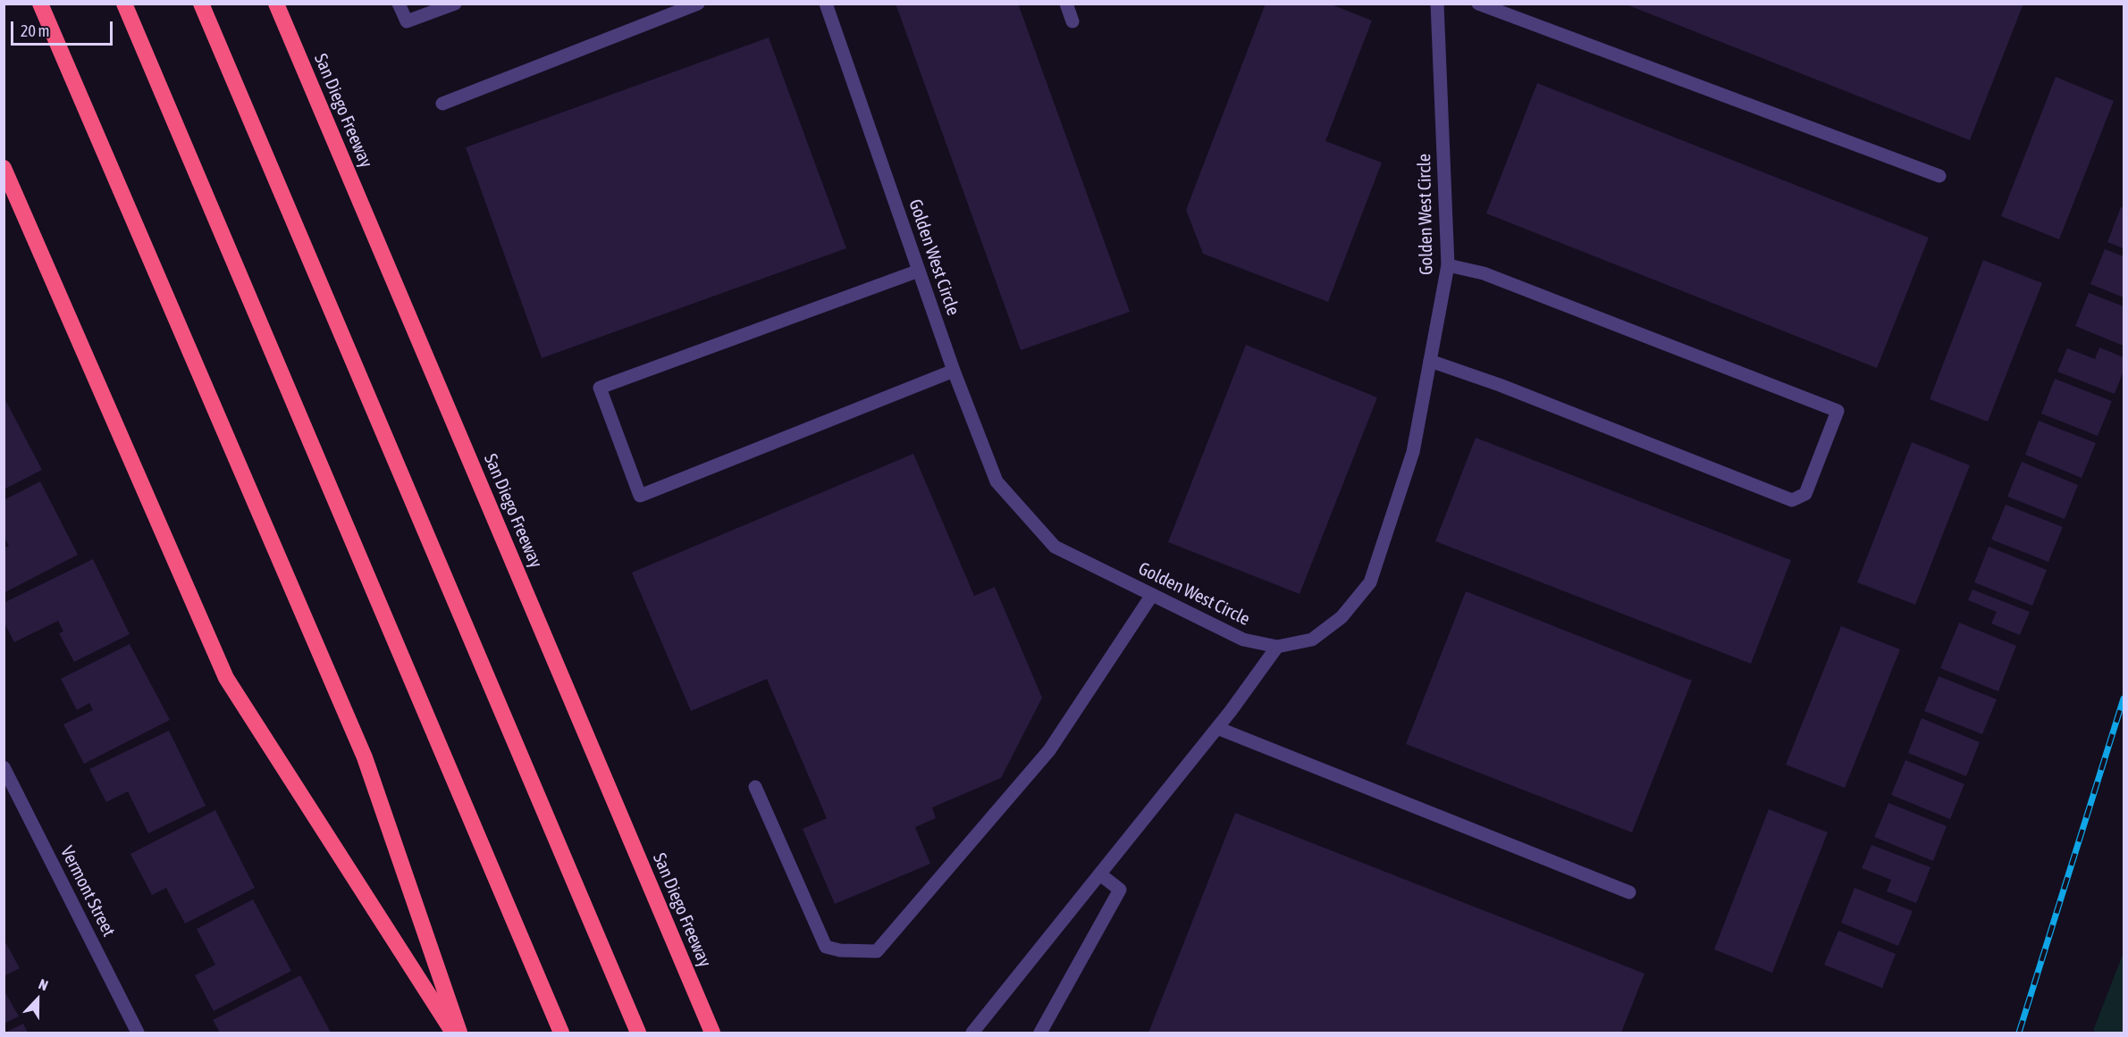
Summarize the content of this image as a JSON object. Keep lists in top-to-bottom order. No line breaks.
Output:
{"streets":{"highway":["San Diego Freeway"],"street":["Golden West Circle","Vermont Street"]},"scale_bar":"20 m","north":"top"}
